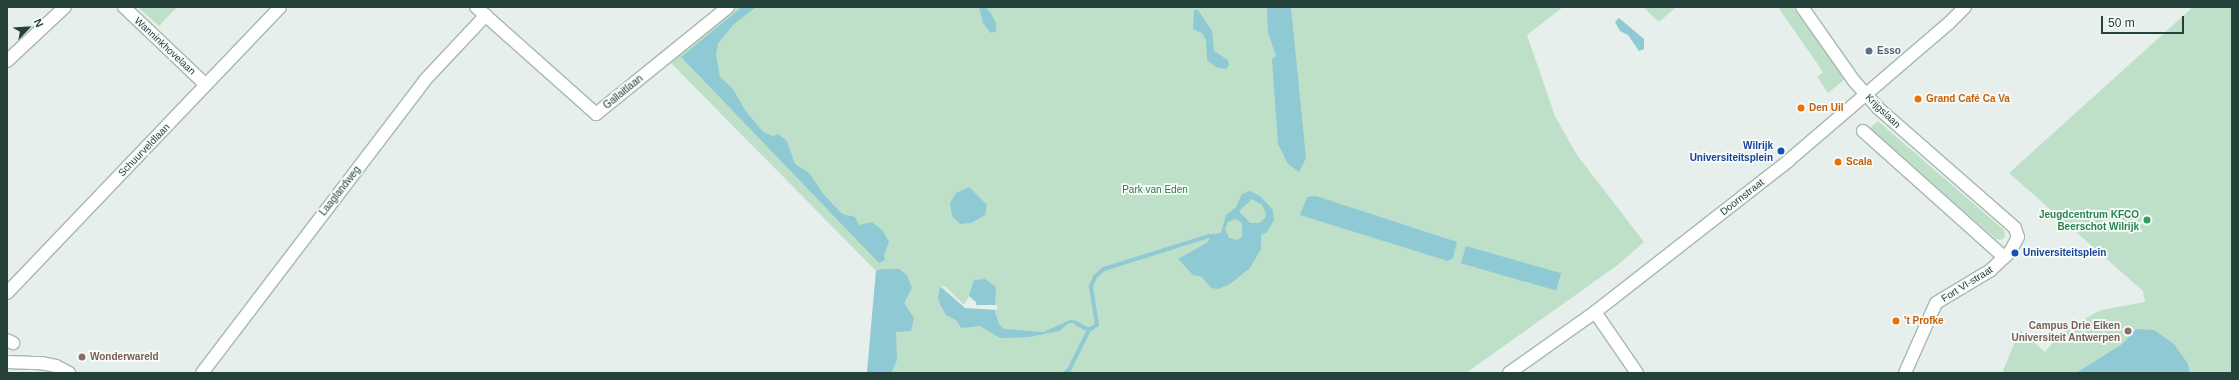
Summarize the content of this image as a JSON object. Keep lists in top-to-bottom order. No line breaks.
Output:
{"streets":{"street":["Wanninkhovelaan","Gallaitlaan","Krijgslaan","Schuurveldlaan","Laaglandweg","Doornstraat","Fort VI-straat"]},"crossings":[["Wanninkhovelaan","Schuurveldlaan"],["Gallaitlaan","Laaglandweg"],["Krijgslaan","Doornstraat"],["Krijgslaan","Fort VI-straat"]],"parks":["Park van Eden"],"places":["Esso","Grand Café Ca Va","Den Uil","Wilrijk Universiteitsplein","Scala","Jeugdcentrum KFCO Beerschot Wilrijk","Universiteitsplein","'t Profke","Campus Drie Eiken Universiteit Antwerpen","Wonderwareld"],"scale_bar":"50 m","north":"top right"}
